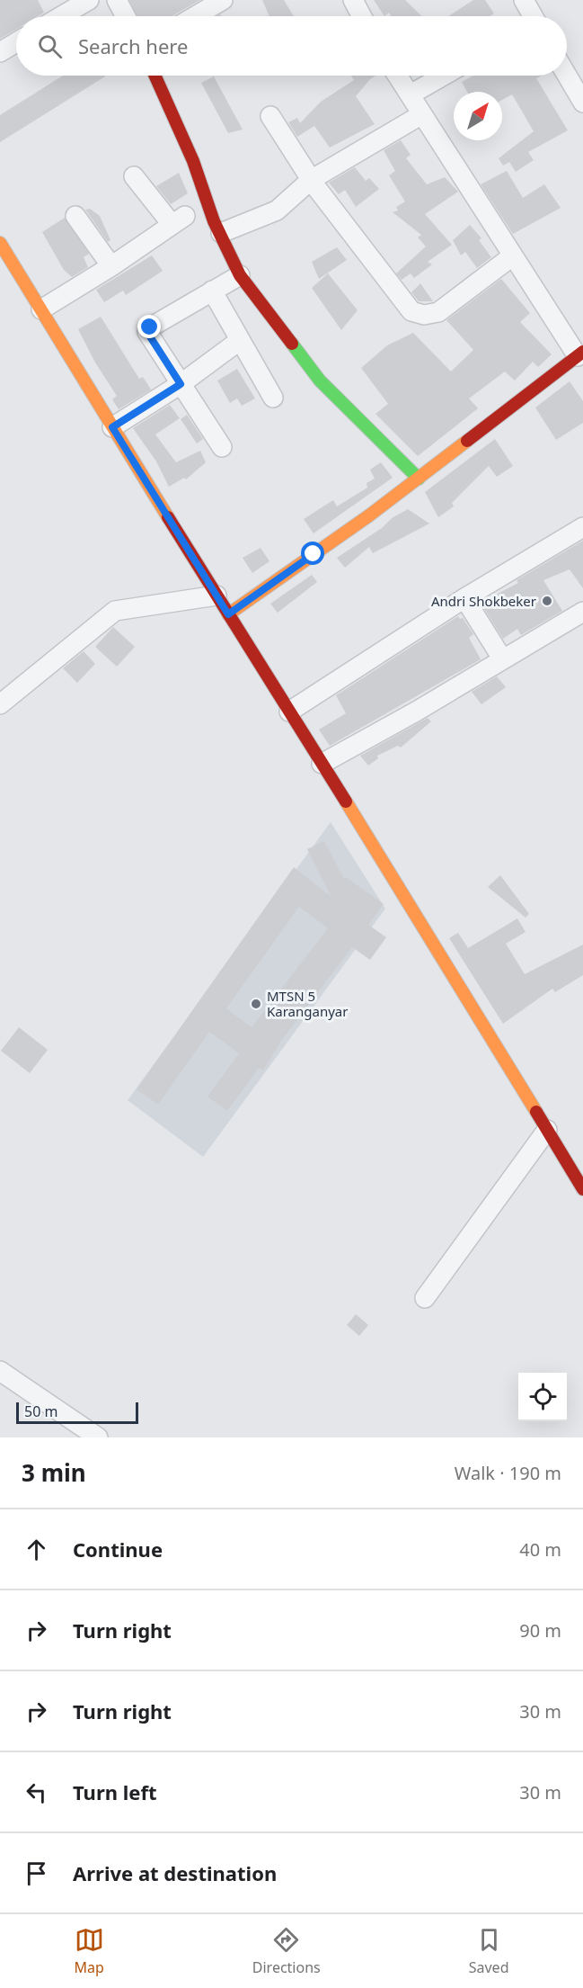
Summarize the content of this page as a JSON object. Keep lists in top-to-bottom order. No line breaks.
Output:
{"places":["Andri Shokbeker","MTSN 5 Karanganyar"],"scale_bar":"50 m","north":"top right","page":{"search":"Search here","scale":"50 m","heading":["3 min","Walk · 190 m"],"list":[["Continue","40 m"],["Turn right","90 m"],["Turn right","30 m"],["Turn left","30 m"],"Arrive at destination"],"nav":["Map","Directions","Saved"]}}
